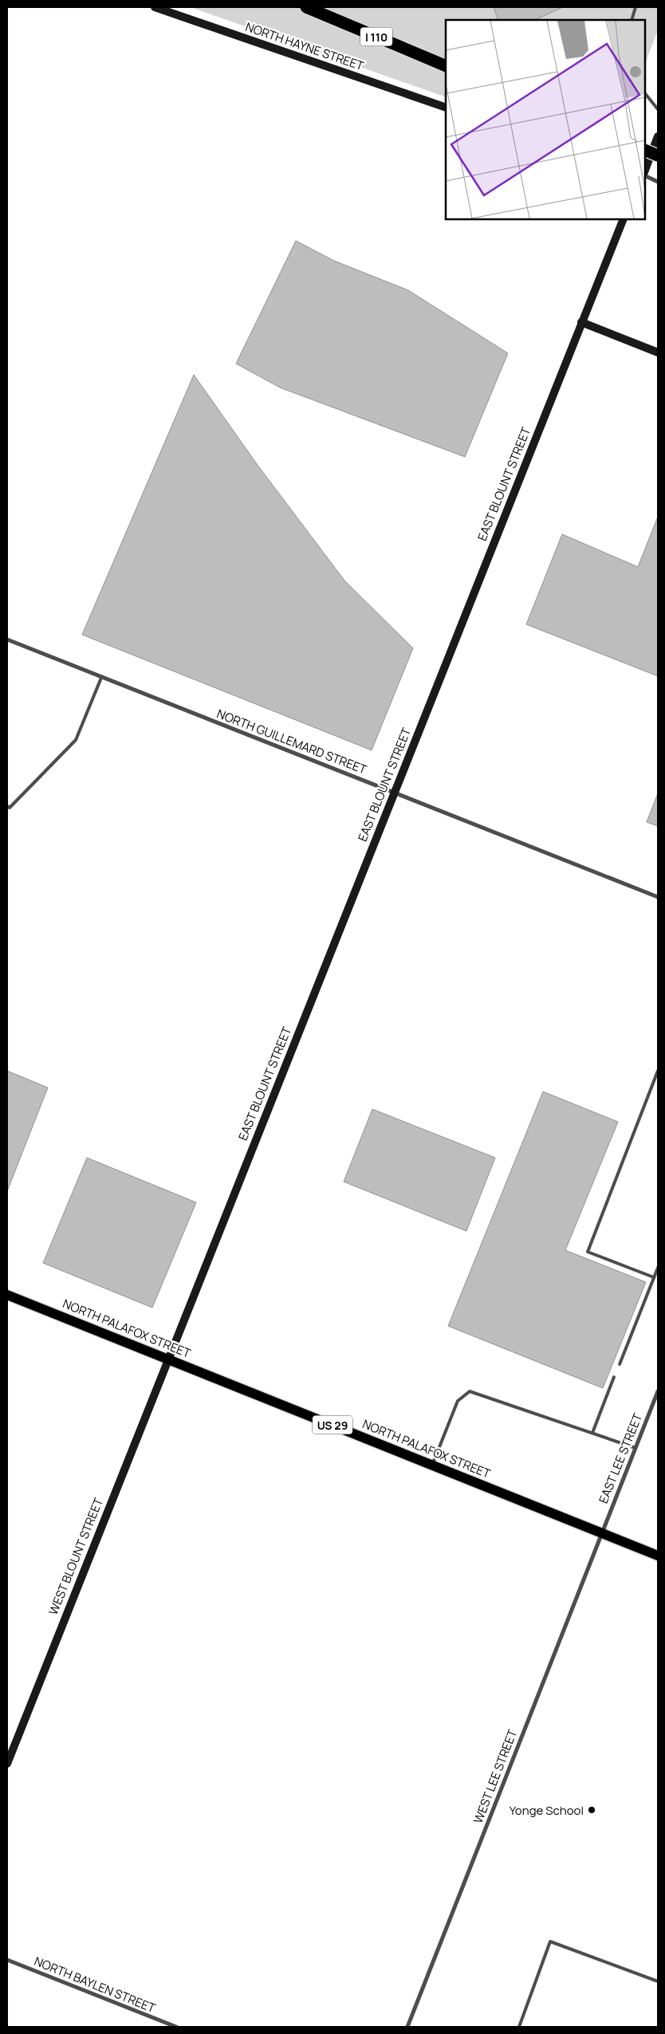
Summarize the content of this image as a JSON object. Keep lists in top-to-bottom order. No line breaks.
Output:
{"streets":{"highway":["I 110"],"main road":["NORTH PALAFOX STREET","US 29"],"street":["NORTH HAYNE STREET","EAST BLOUNT STREET","NORTH GUILLEMARD STREET","EAST LEE STREET","WEST BLOUNT STREET","WEST LEE STREET","NORTH BAYLEN STREET"]},"crossings":[["EAST BLOUNT STREET","NORTH GUILLEMARD STREET"],["EAST BLOUNT STREET","NORTH PALAFOX STREET"],["EAST BLOUNT STREET","WEST BLOUNT STREET"],["NORTH PALAFOX STREET","EAST LEE STREET"],["NORTH PALAFOX STREET","WEST BLOUNT STREET"],["NORTH PALAFOX STREET","WEST LEE STREET"],["EAST LEE STREET","WEST LEE STREET"]],"places":["Yonge School"]}
